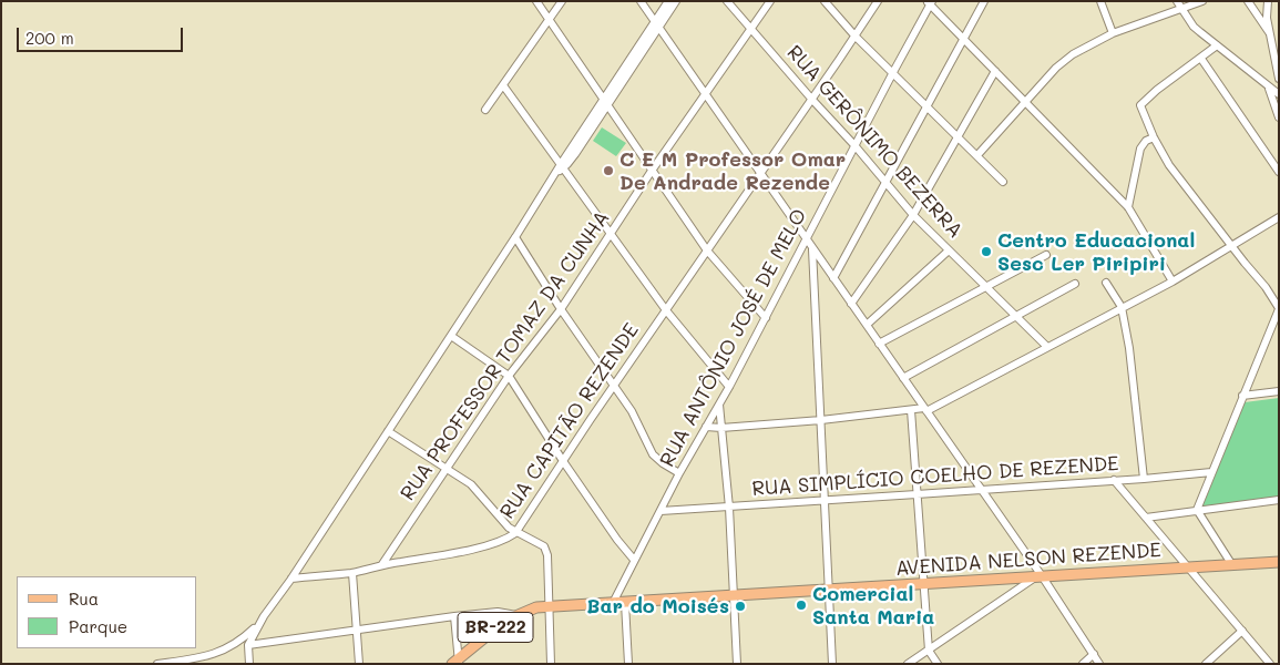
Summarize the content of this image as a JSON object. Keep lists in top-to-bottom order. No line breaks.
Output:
{"streets":{"main road":["AVENIDA NELSON REZENDE","BR-222"],"street":["RUA GERÔNIMO BEZERRA","RUA ANTÔNIO JOSÉ DE MELO","RUA PROFESSOR TOMAZ DA CUNHA","RUA CAPITÃO REZENDE","RUA SIMPLÍCIO COELHO DE REZENDE"]},"crossings":[["RUA GERÔNIMO BEZERRA","RUA ANTÔNIO JOSÉ DE MELO"],["RUA GERÔNIMO BEZERRA","RUA PROFESSOR TOMAZ DA CUNHA"],["RUA GERÔNIMO BEZERRA","RUA CAPITÃO REZENDE"],["RUA ANTÔNIO JOSÉ DE MELO","RUA SIMPLÍCIO COELHO DE REZENDE"],["RUA ANTÔNIO JOSÉ DE MELO","AVENIDA NELSON REZENDE"],["RUA PROFESSOR TOMAZ DA CUNHA","RUA CAPITÃO REZENDE"],["AVENIDA NELSON REZENDE","BR-222"]],"places":["C E M Professor Omar De Andrade Rezende","Centro Educacional Sesc Ler Piripiri","Comercial Santa Maria","Bar do Moisés"],"legend":["Rua","Parque"],"scale_bar":"200 m"}
